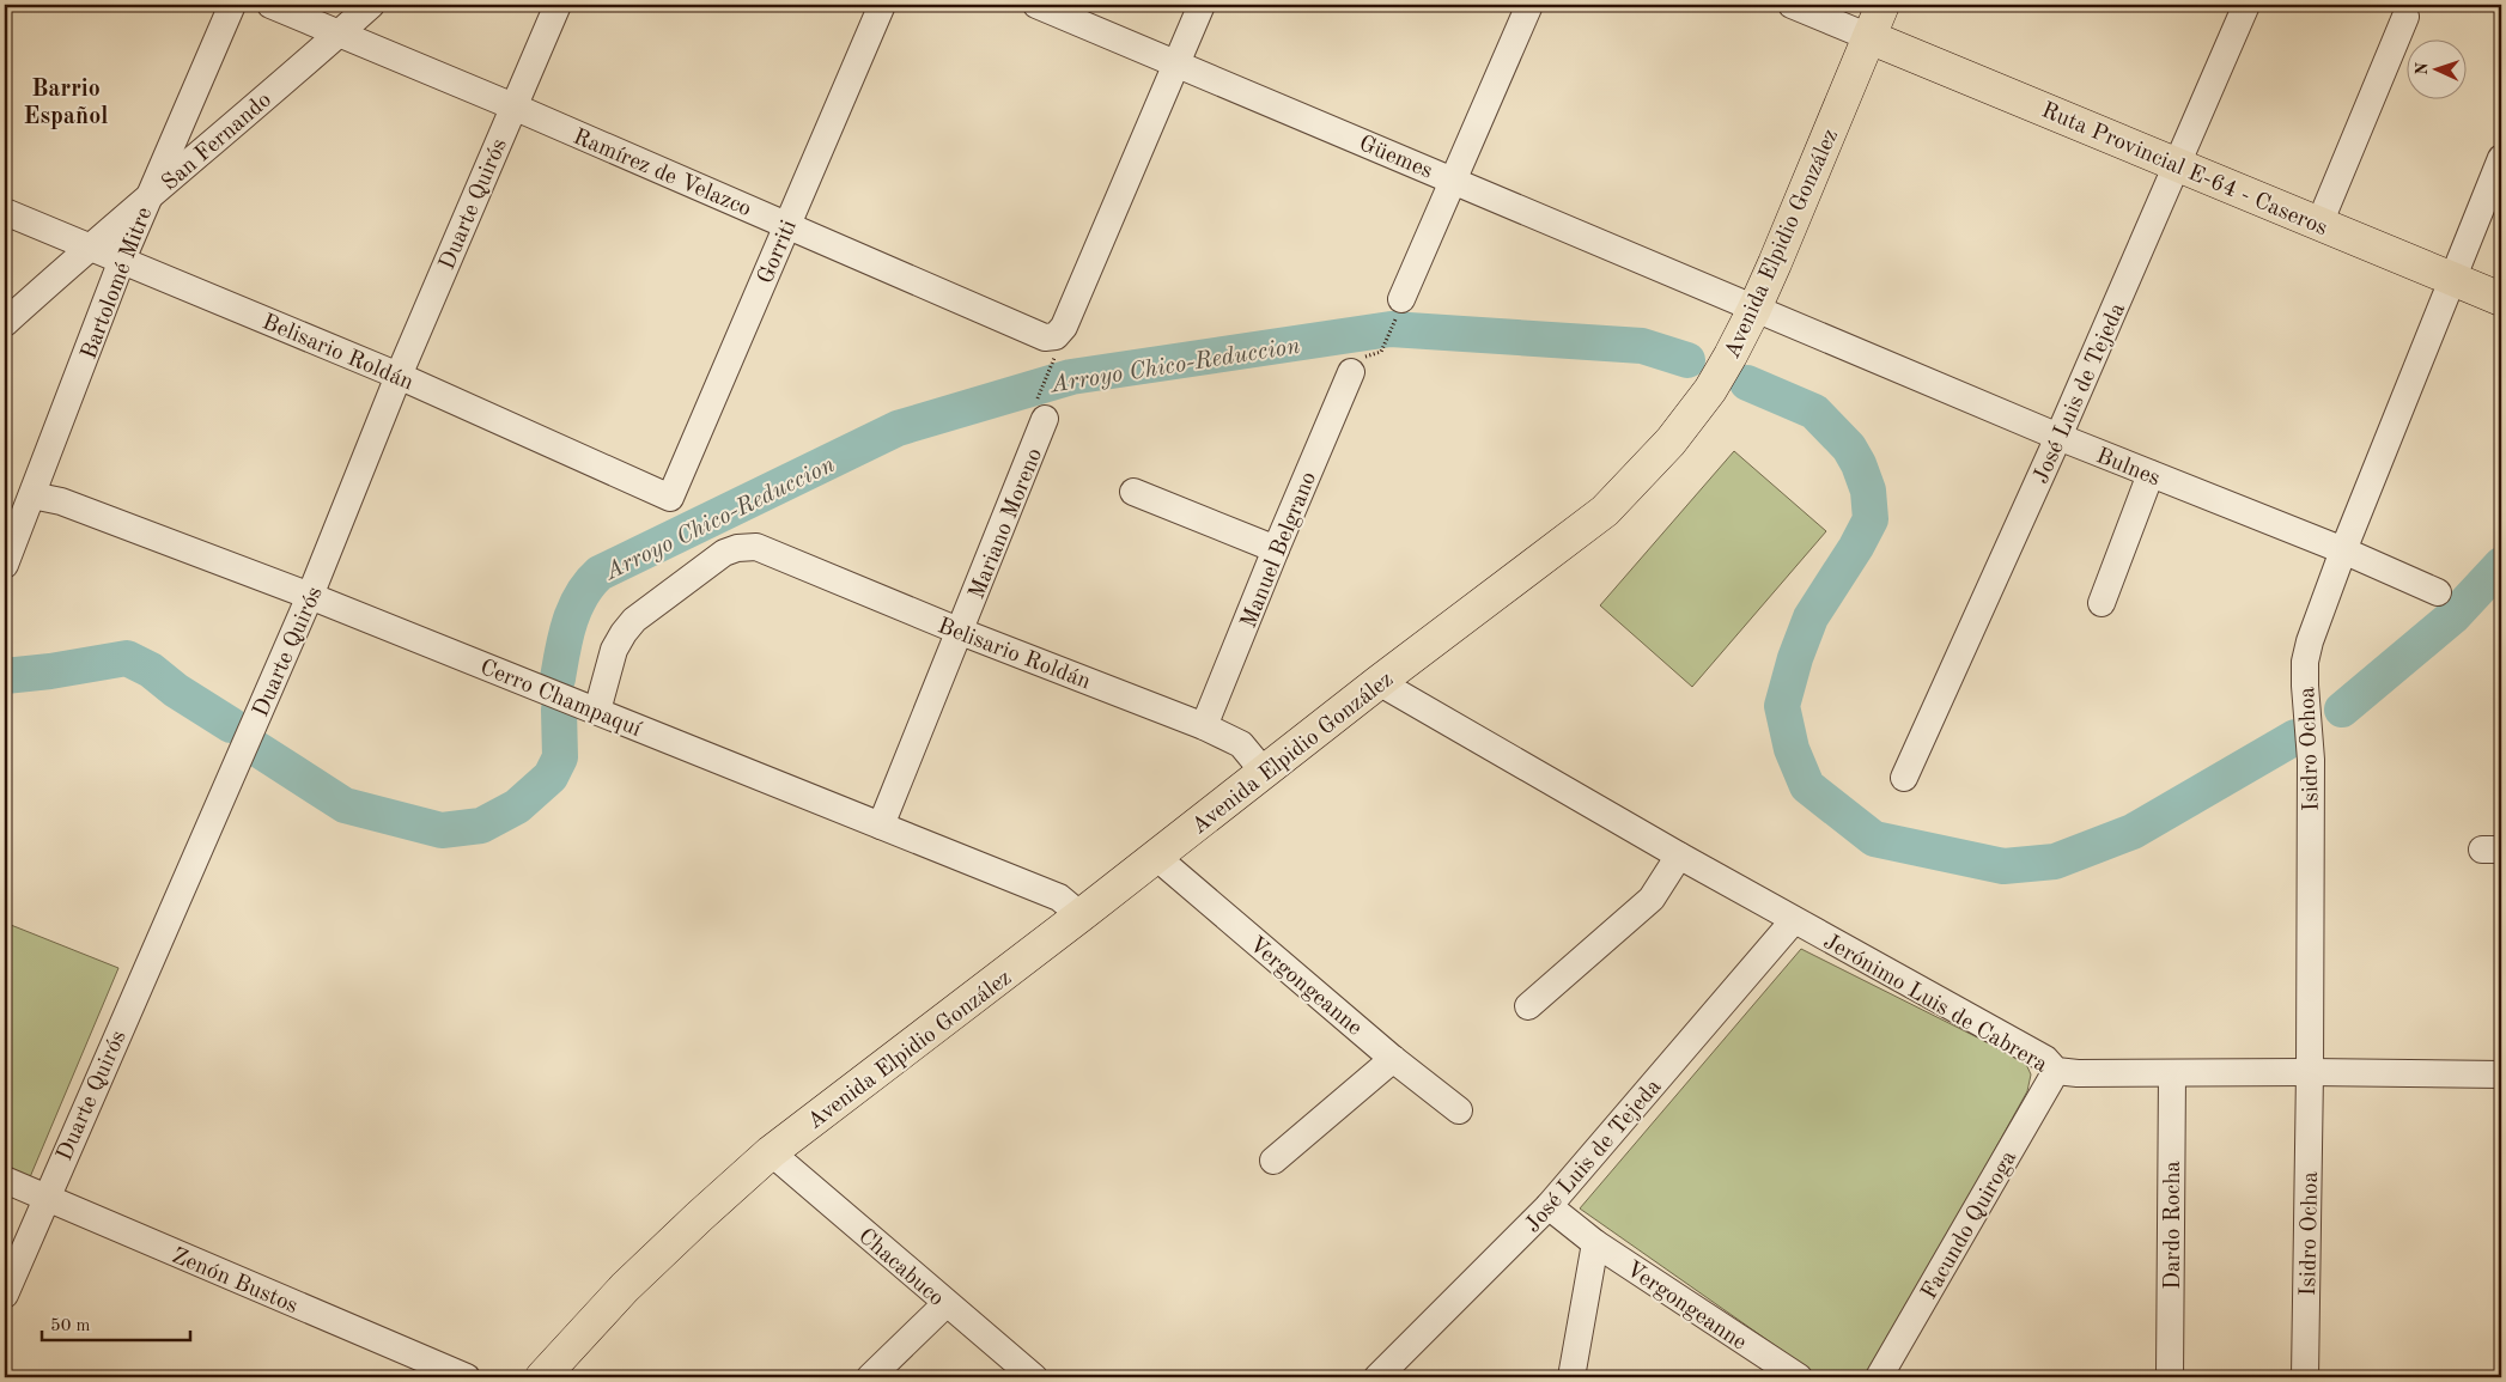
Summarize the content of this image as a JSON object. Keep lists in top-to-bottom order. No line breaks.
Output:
{"streets":{"main road":["Ruta Provincial E-64 - Caseros","Avenida Elpidio González"],"street":["San Fernando","Güemes","Ramírez de Velazco","Duarte Quirós","Gorriti","Bartolomé Mitre","Belisario Roldán","José Luis de Tejeda","Bulnes","Mariano Moreno","Manuel Belgrano","Cerro Champaquí","Isidro Ochoa","Vergongeanne","Jerónimo Luis de Cabrera","Facundo Quiroga","Dardo Rocha","Chacabuco","Zenón Bustos"]},"crossings":[["San Fernando","Ramírez de Velazco"],["San Fernando","Bartolomé Mitre"],["San Fernando","Belisario Roldán"],["Güemes","Avenida Elpidio González"],["Güemes","Bulnes"],["Ruta Provincial E-64 - Caseros","Avenida Elpidio González"],["Ruta Provincial E-64 - Caseros","José Luis de Tejeda"],["Ruta Provincial E-64 - Caseros","Isidro Ochoa"],["Ramírez de Velazco","Duarte Quirós"],["Ramírez de Velazco","Gorriti"],["Duarte Quirós","Belisario Roldán"],["Duarte Quirós","Cerro Champaquí"],["Duarte Quirós","Zenón Bustos"],["Avenida Elpidio González","Belisario Roldán"],["Avenida Elpidio González","Bulnes"],["Avenida Elpidio González","Cerro Champaquí"],["Avenida Elpidio González","Vergongeanne"],["Avenida Elpidio González","Jerónimo Luis de Cabrera"],["Avenida Elpidio González","Chacabuco"],["Gorriti","Belisario Roldán"],["Bartolomé Mitre","Belisario Roldán"],["Bartolomé Mitre","Cerro Champaquí"],["Belisario Roldán","Mariano Moreno"],["Belisario Roldán","Manuel Belgrano"],["Belisario Roldán","Cerro Champaquí"],["José Luis de Tejeda","Bulnes"],["José Luis de Tejeda","Vergongeanne"],["José Luis de Tejeda","Jerónimo Luis de Cabrera"],["Bulnes","Isidro Ochoa"],["Mariano Moreno","Cerro Champaquí"],["Isidro Ochoa","Jerónimo Luis de Cabrera"],["Jerónimo Luis de Cabrera","Facundo Quiroga"],["Jerónimo Luis de Cabrera","Dardo Rocha"]],"districts":["Barrio Español"],"water":["Arroyo Chico-Reduccion"],"scale_bar":"50 m","north":"left"}
